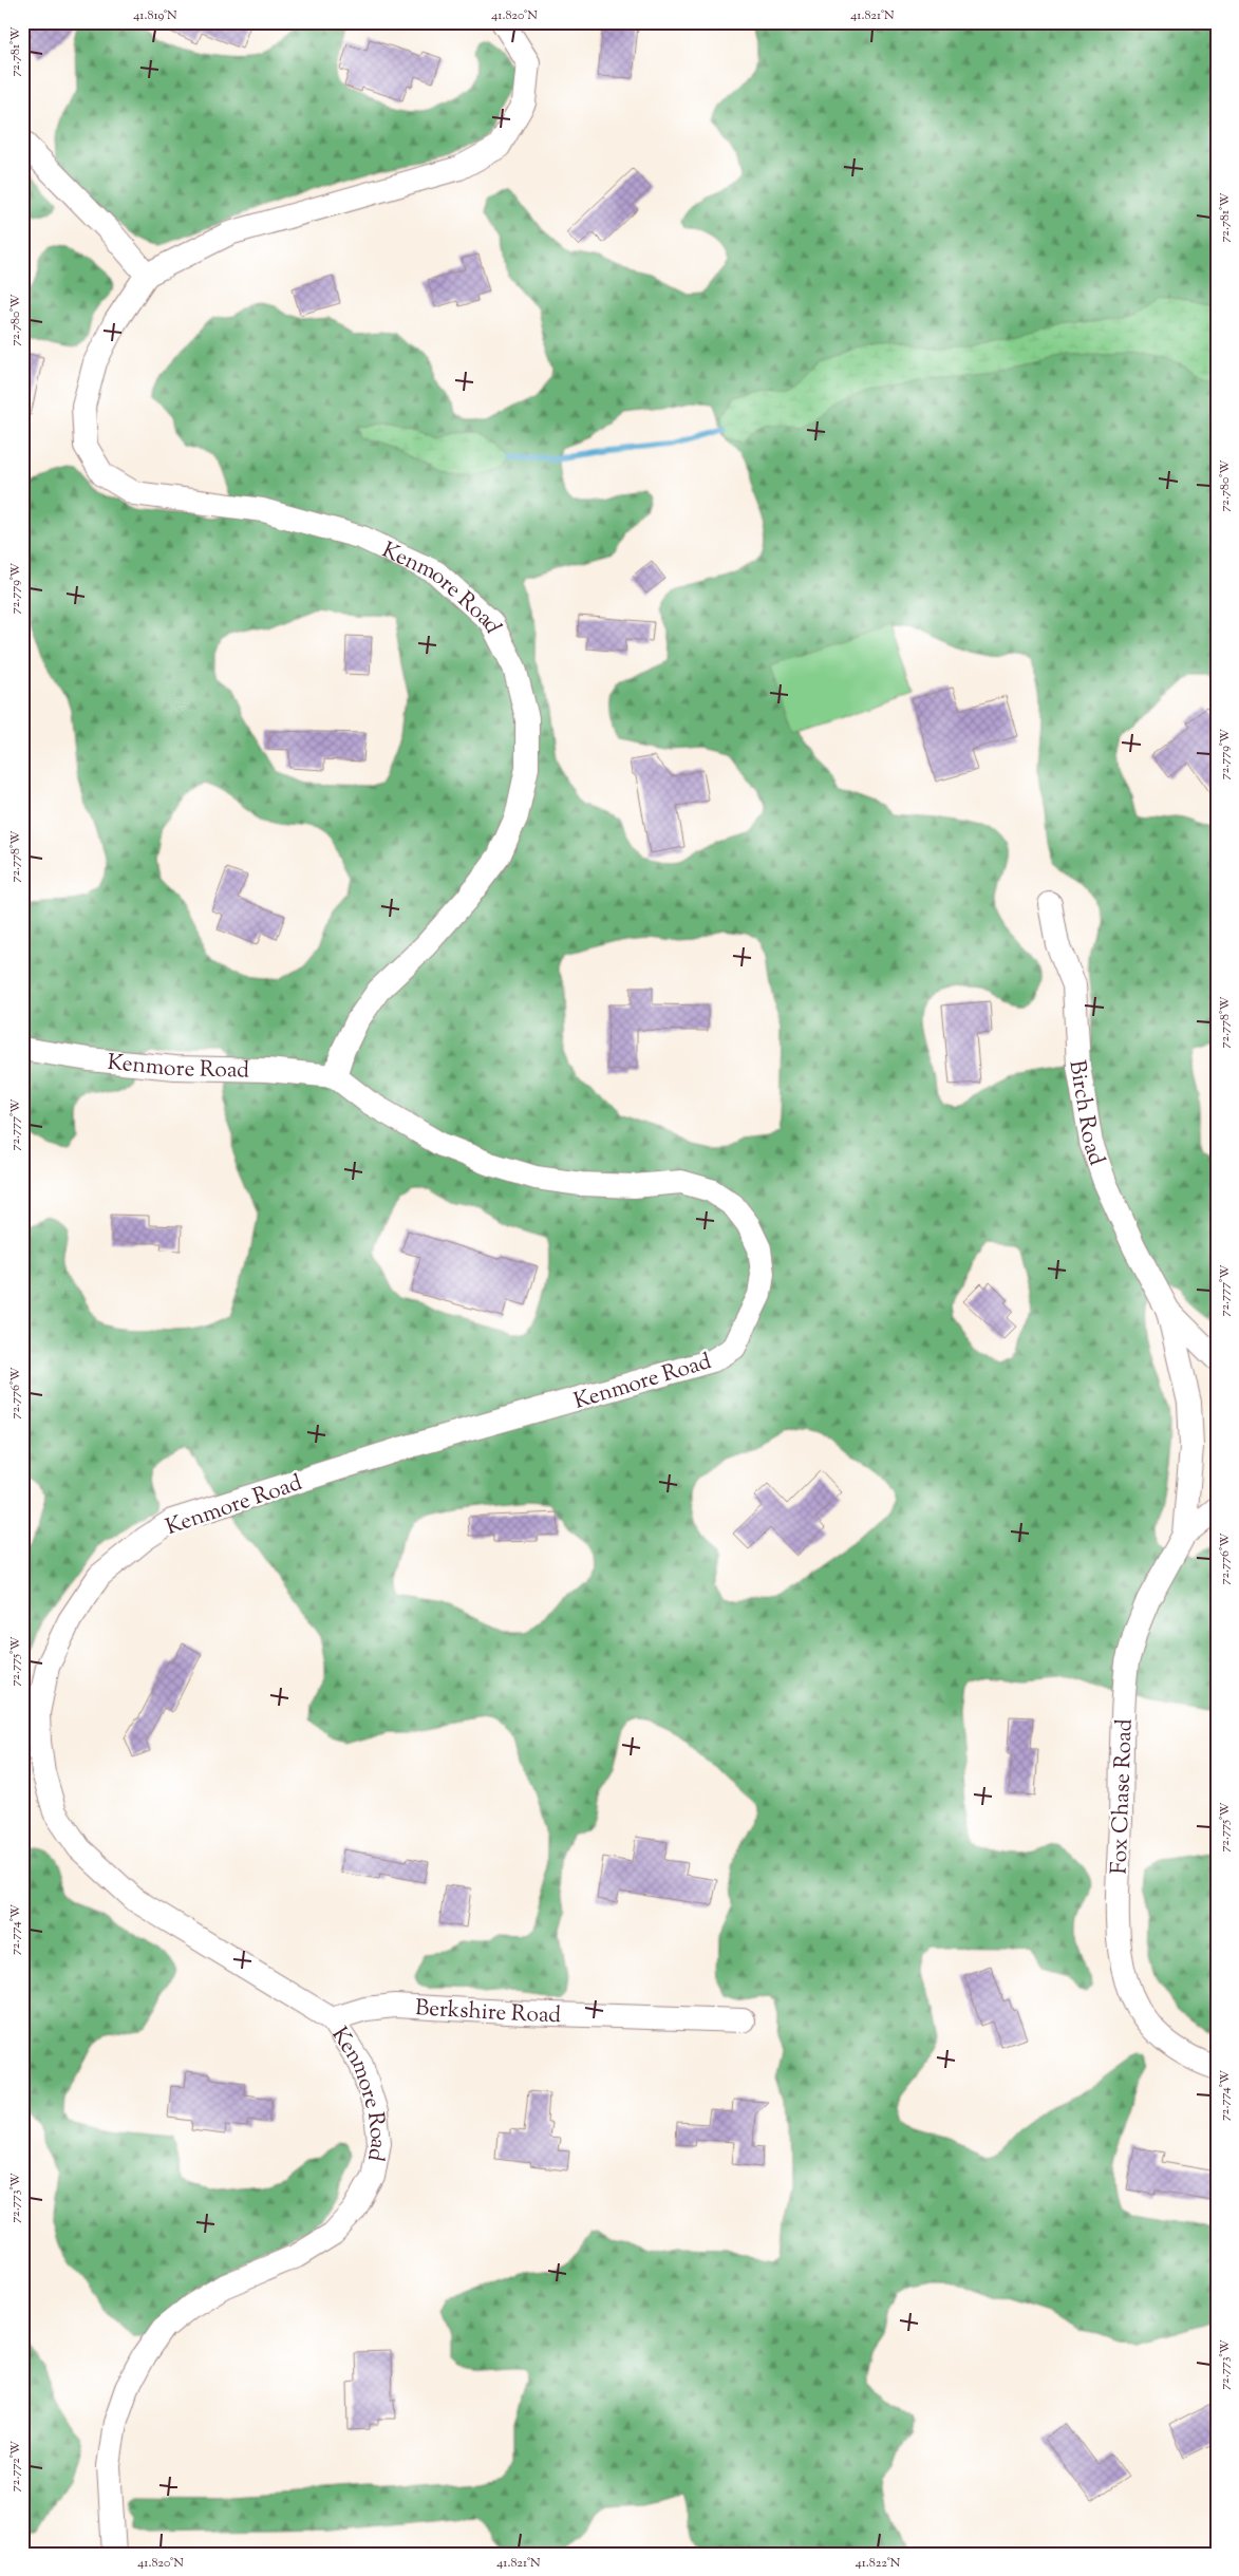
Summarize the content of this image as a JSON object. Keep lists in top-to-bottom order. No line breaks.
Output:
{"streets":{"street":["Kenmore Road","Birch Road","Fox Chase Road","Berkshire Road"]},"crossings":[["Kenmore Road","Berkshire Road"],["Birch Road","Fox Chase Road"]],"coordinates":["41.819°N","41.820°N","41.821°N","72.781°W","72.780°W","72.779°W","72.778°W","72.777°W","72.776°W","72.775°W","72.774°W","72.773°W","72.772°W","41.822°N"]}
